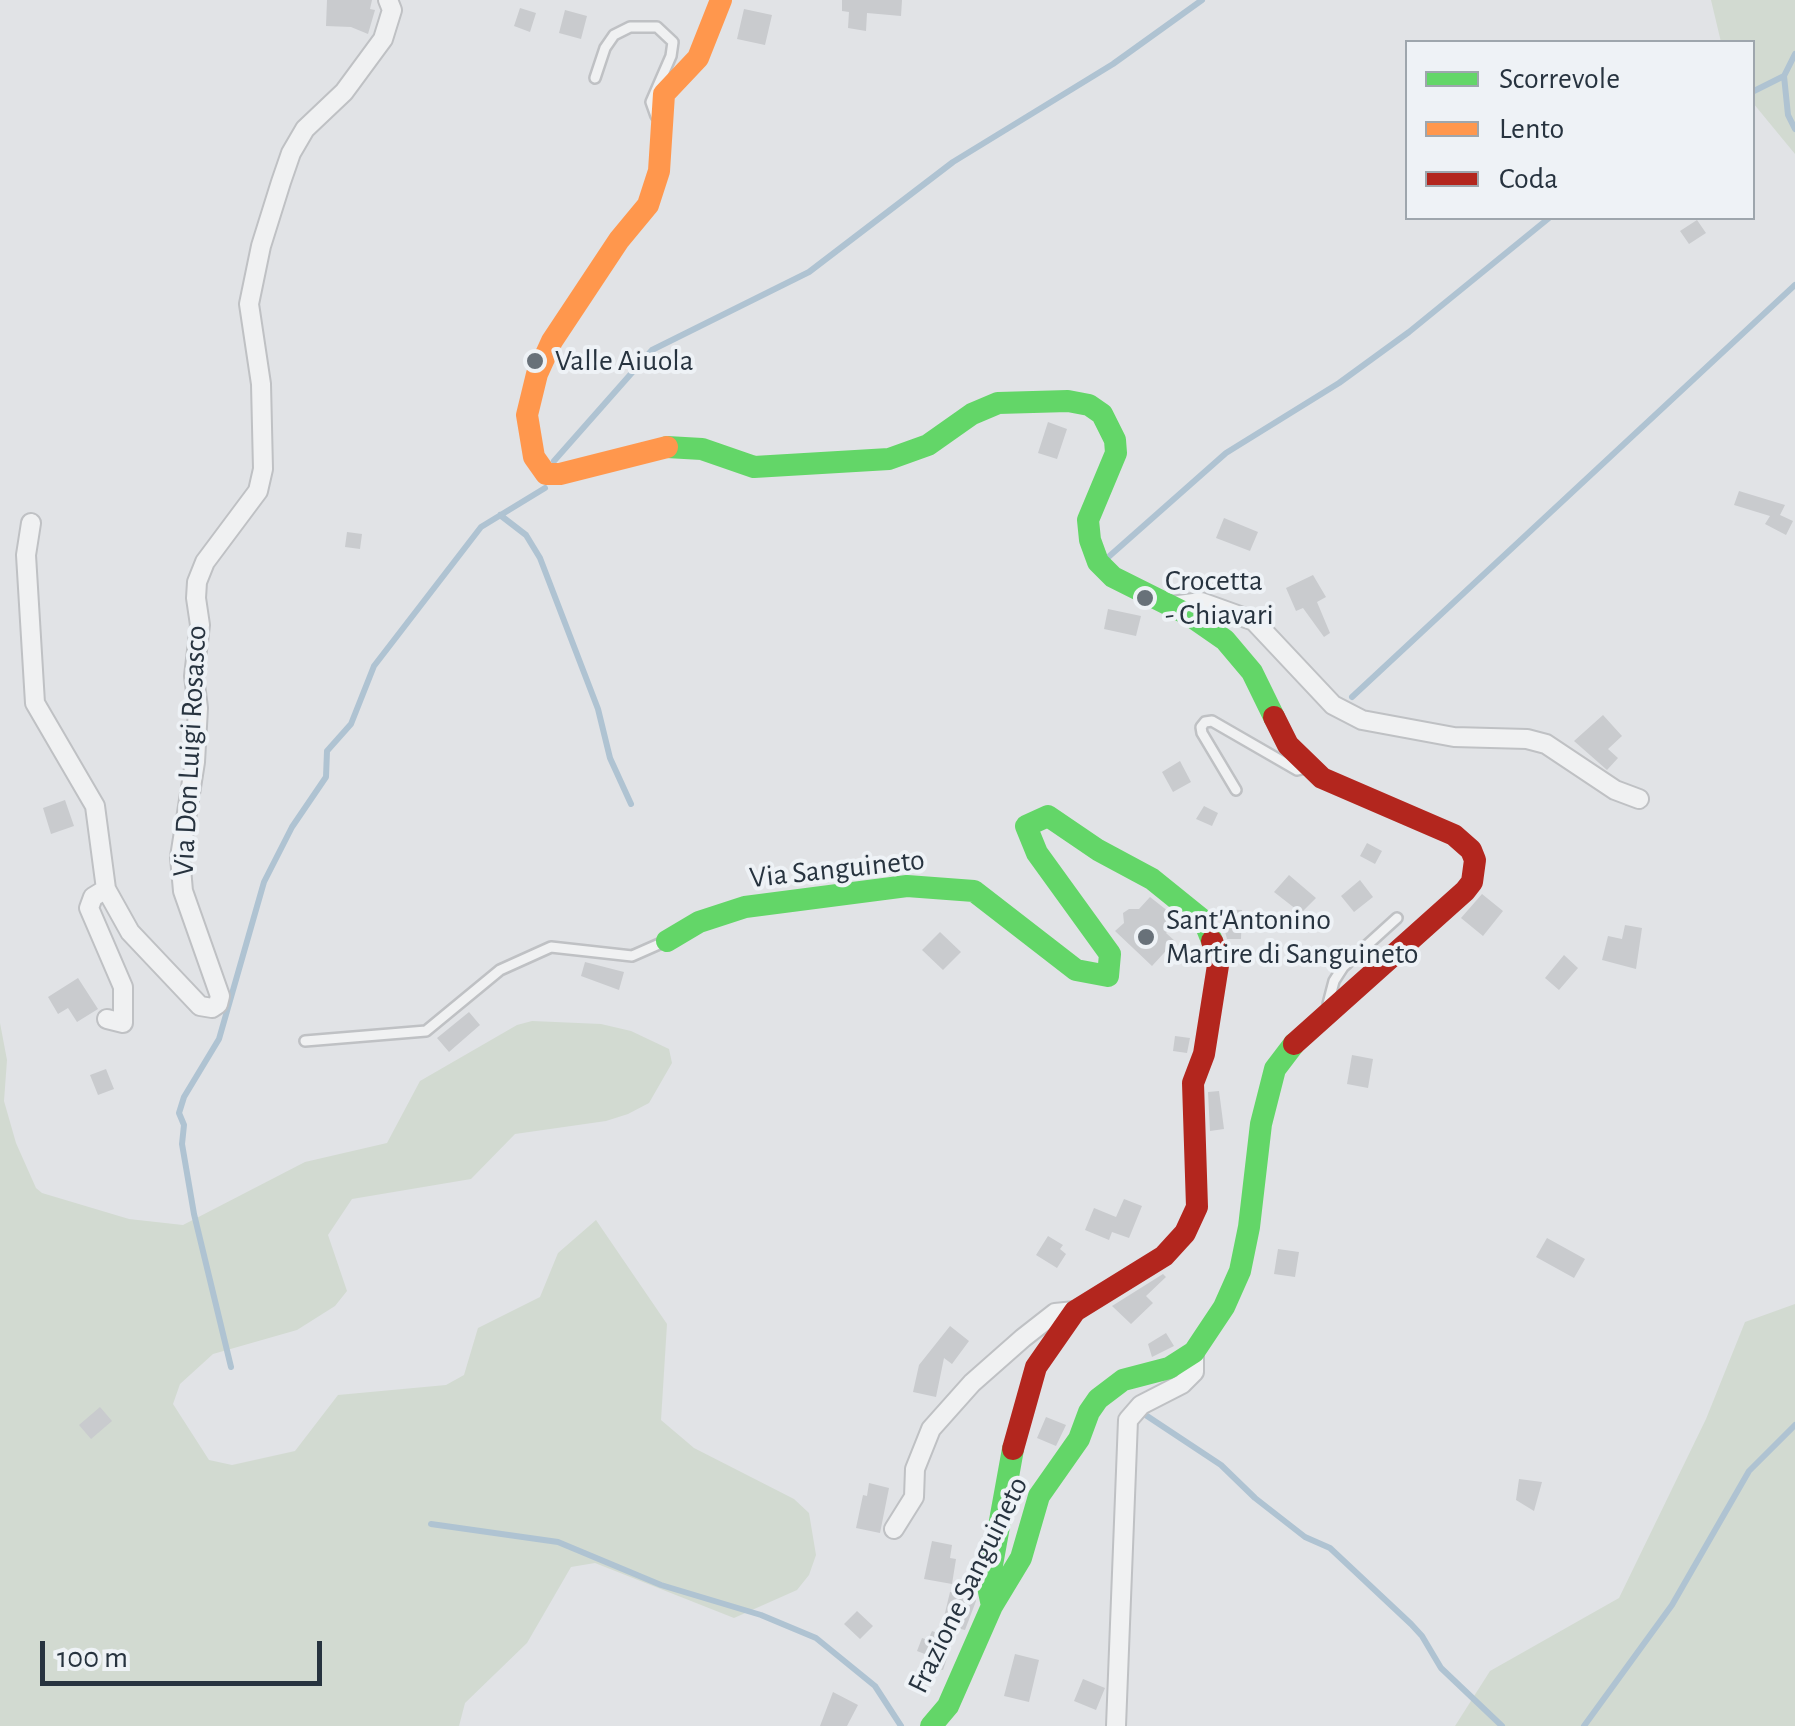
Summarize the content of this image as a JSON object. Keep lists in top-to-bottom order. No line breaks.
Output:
{"streets":{"street":["Via Don Luigi Rosasco","Via Sanguineto","Frazione Sanguineto"]},"crossings":[["Via Sanguineto","Frazione Sanguineto"]],"places":["Valle Aiuola","Crocetta - Chiavari","Sant'Antonino Martire di Sanguineto"],"legend":["Scorrevole","Lento","Coda"],"scale_bar":"100 m"}
